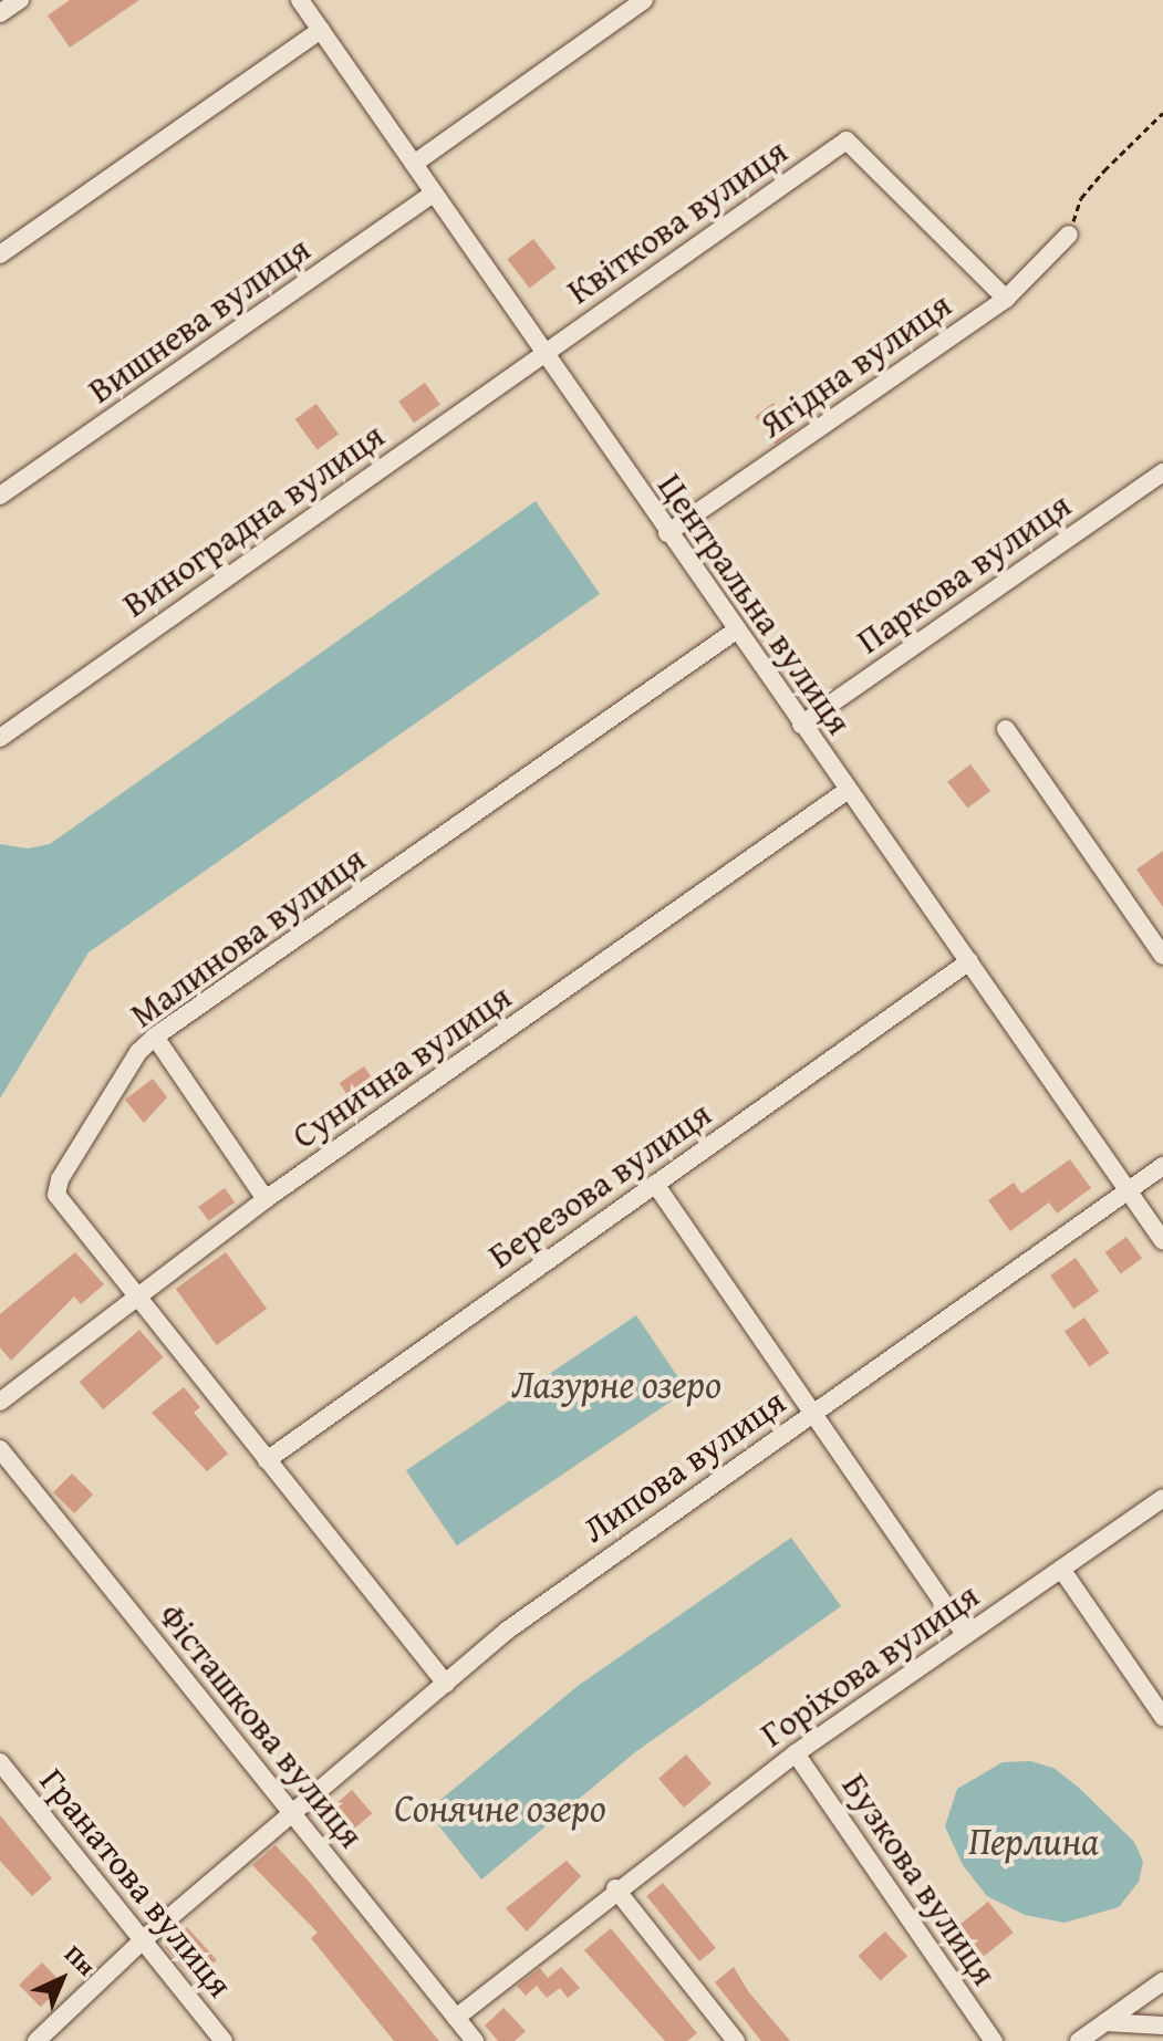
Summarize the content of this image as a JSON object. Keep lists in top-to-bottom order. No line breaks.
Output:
{"streets":{"street":["Квіткова вулиця","Вишнева вулиця","Ягідна вулиця","Виноградна вулиця","Паркова вулиця","Центральна вулиця","Малинова вулиця","Сунична вулиця","Березова вулиця","Липова вулиця","Горіхова вулиця","Фісташкова вулиця","Бузкова вулиця","Гранатова вулиця"]},"crossings":[["Квіткова вулиця","Ягідна вулиця"],["Квіткова вулиця","Виноградна вулиця"],["Квіткова вулиця","Центральна вулиця"],["Вишнева вулиця","Центральна вулиця"],["Ягідна вулиця","Центральна вулиця"],["Виноградна вулиця","Центральна вулиця"],["Паркова вулиця","Центральна вулиця"],["Центральна вулиця","Малинова вулиця"],["Центральна вулиця","Сунична вулиця"],["Центральна вулиця","Березова вулиця"],["Центральна вулиця","Липова вулиця"],["Малинова вулиця","Сунична вулиця"],["Малинова вулиця","Березова вулиця"],["Малинова вулиця","Липова вулиця"],["Липова вулиця","Фісташкова вулиця"],["Липова вулиця","Гранатова вулиця"],["Горіхова вулиця","Фісташкова вулиця"],["Горіхова вулиця","Бузкова вулиця"]],"water":["Лазурне озеро","Сонячне озеро","Перлина"],"north":"top right"}
